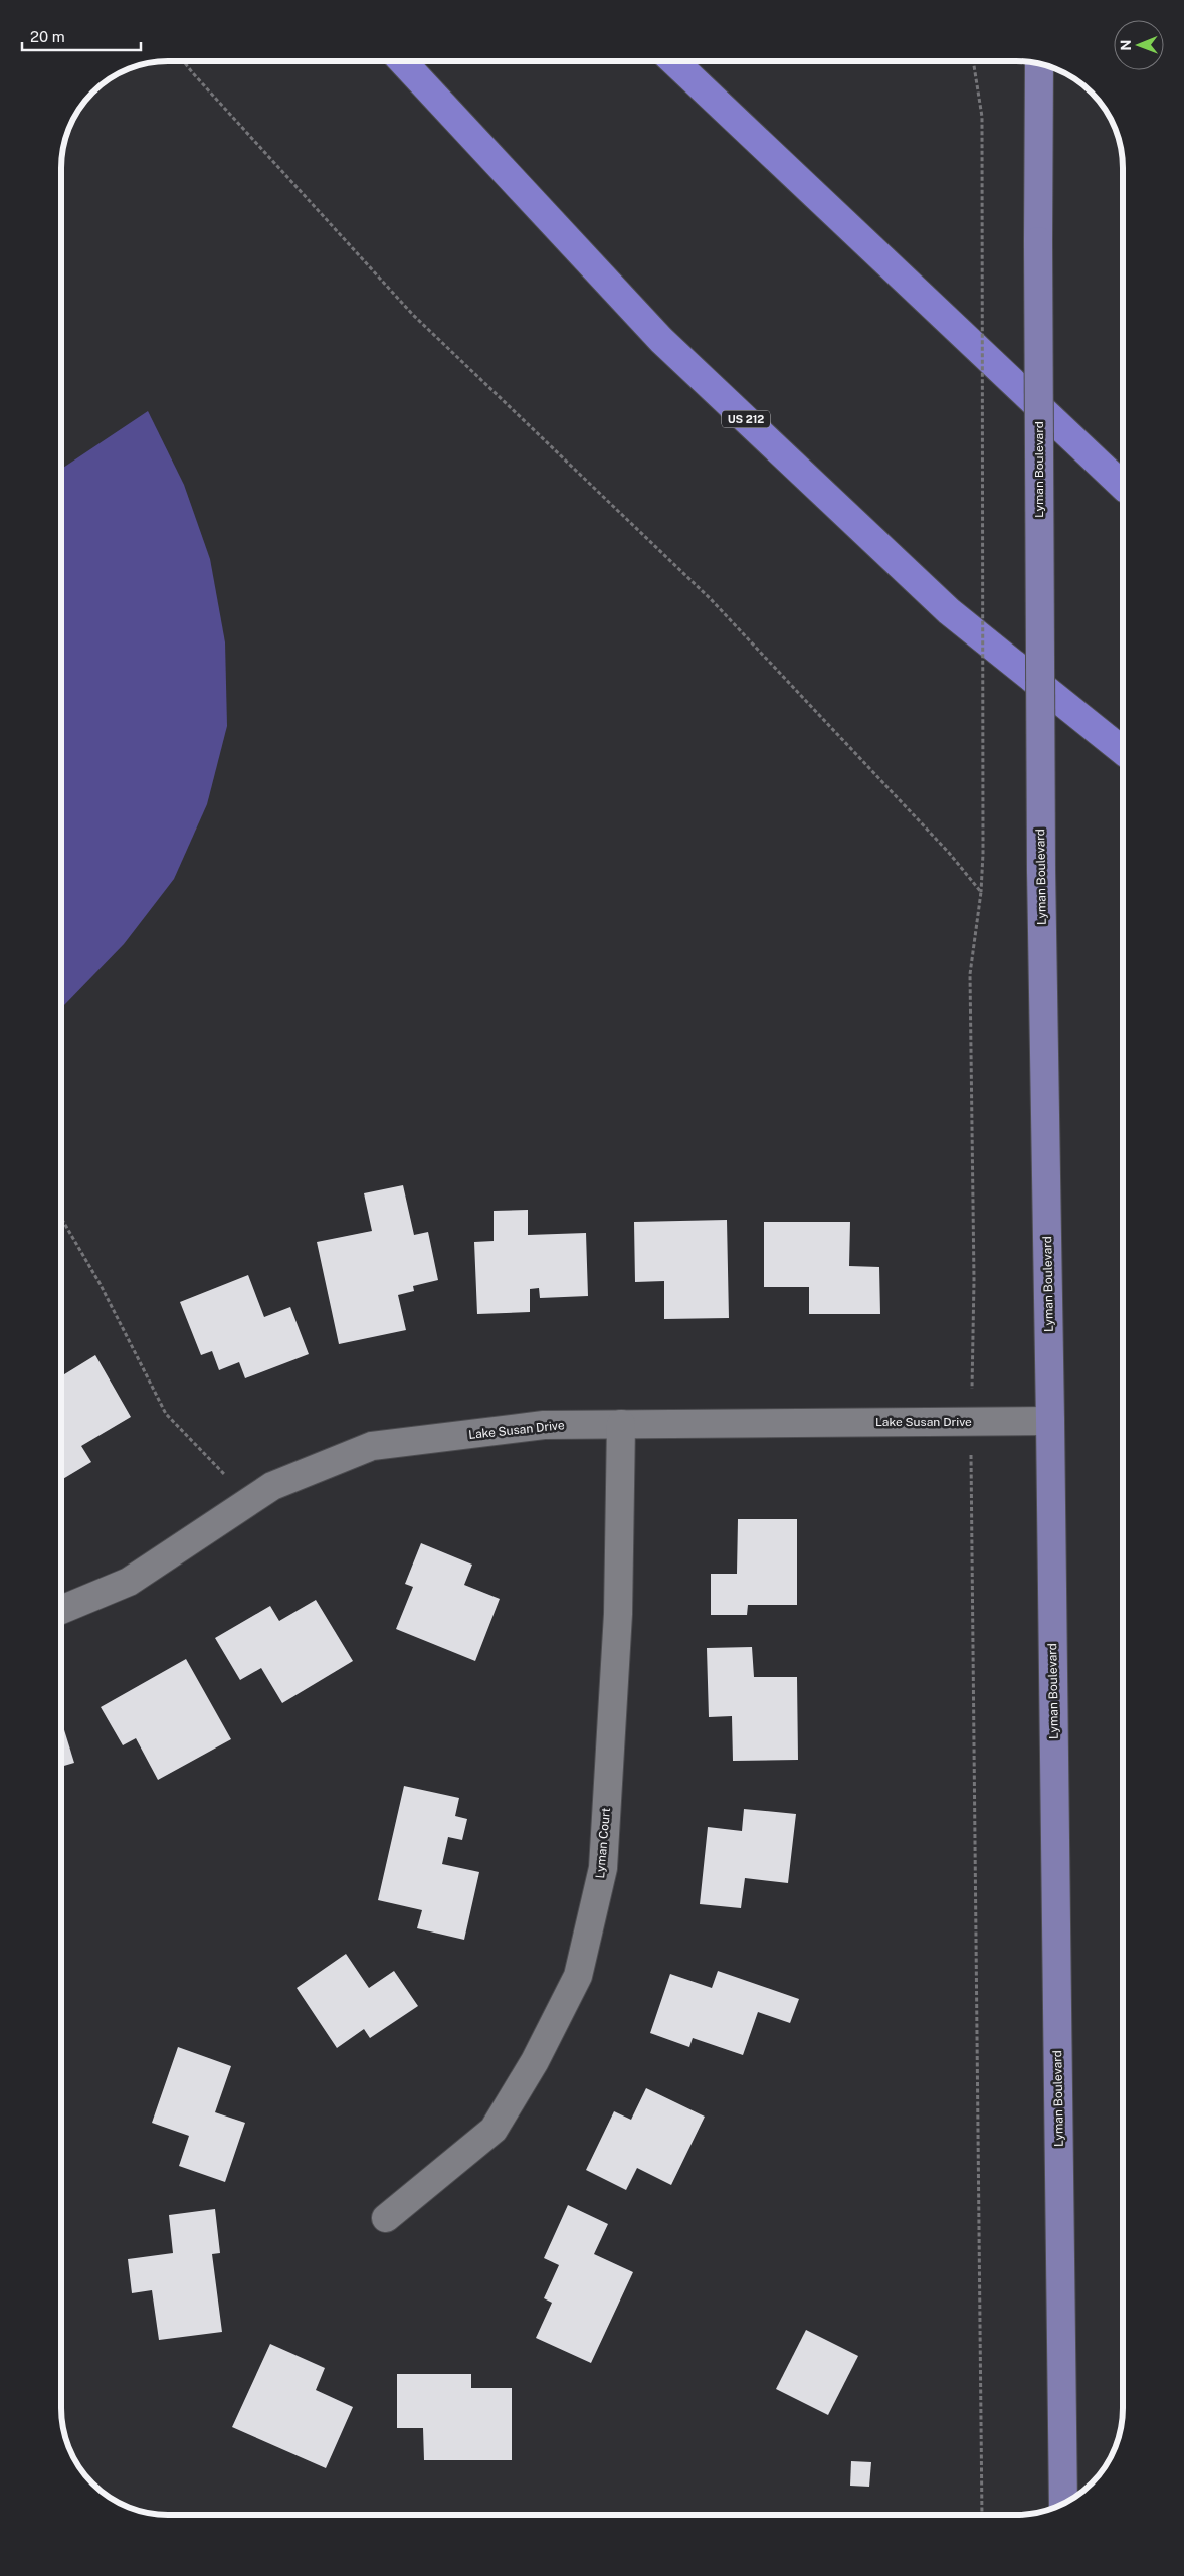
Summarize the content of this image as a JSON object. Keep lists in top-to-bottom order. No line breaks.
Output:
{"streets":{"highway":["US 212"],"main road":["Lyman Boulevard"],"street":["Lake Susan Drive","Lyman Court"]},"crossings":[["Lyman Boulevard","Lake Susan Drive"],["Lake Susan Drive","Lyman Court"]],"scale_bar":"20 m","north":"left"}
